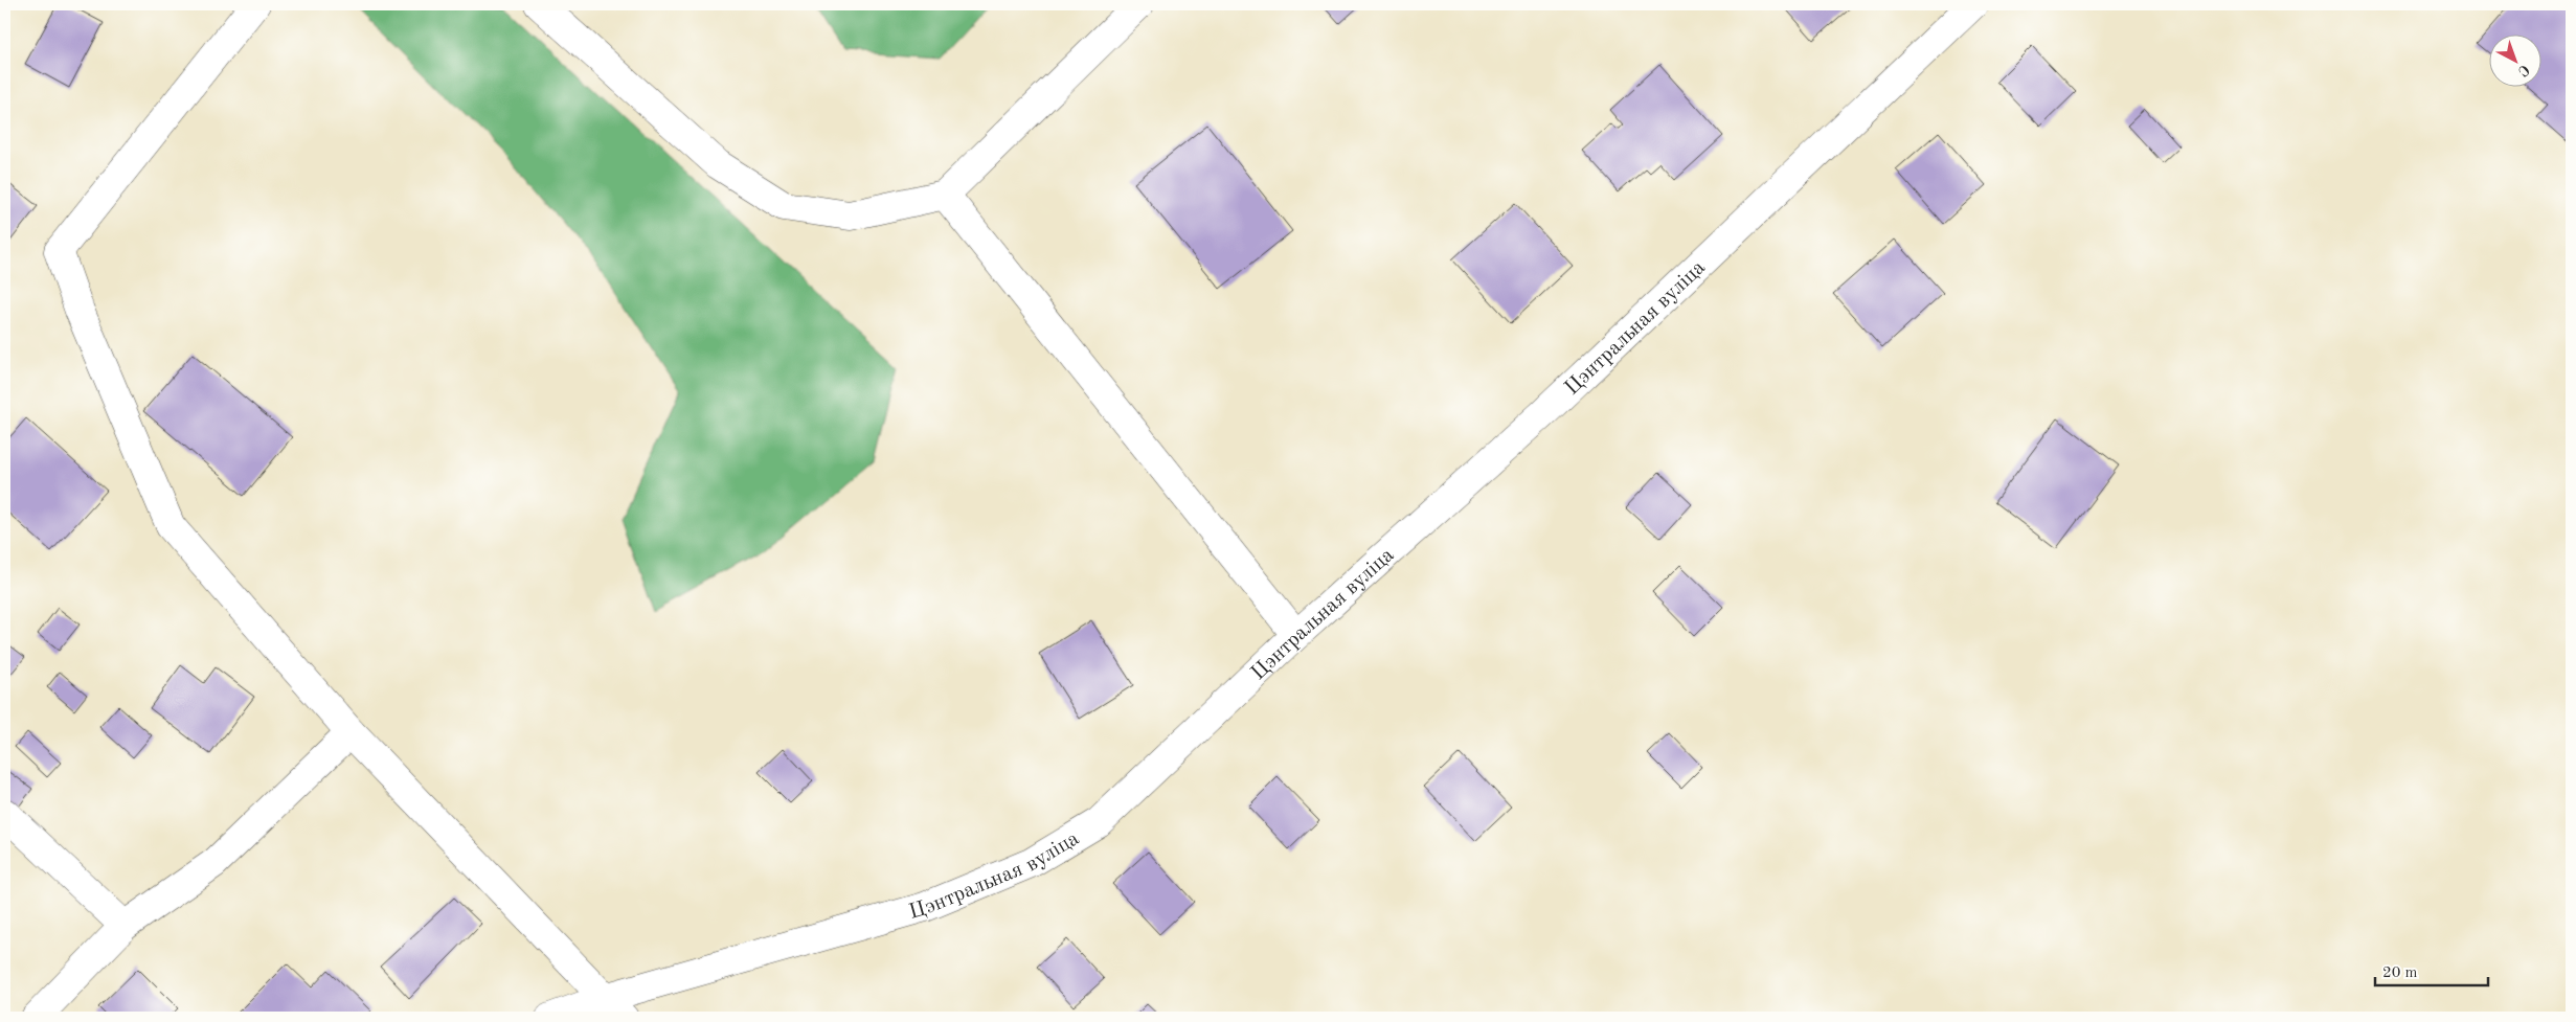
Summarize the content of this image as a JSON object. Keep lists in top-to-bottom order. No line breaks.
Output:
{"streets":{"street":["Цэнтральная вуліца"]},"scale_bar":"20 m","north":"bottom right"}
